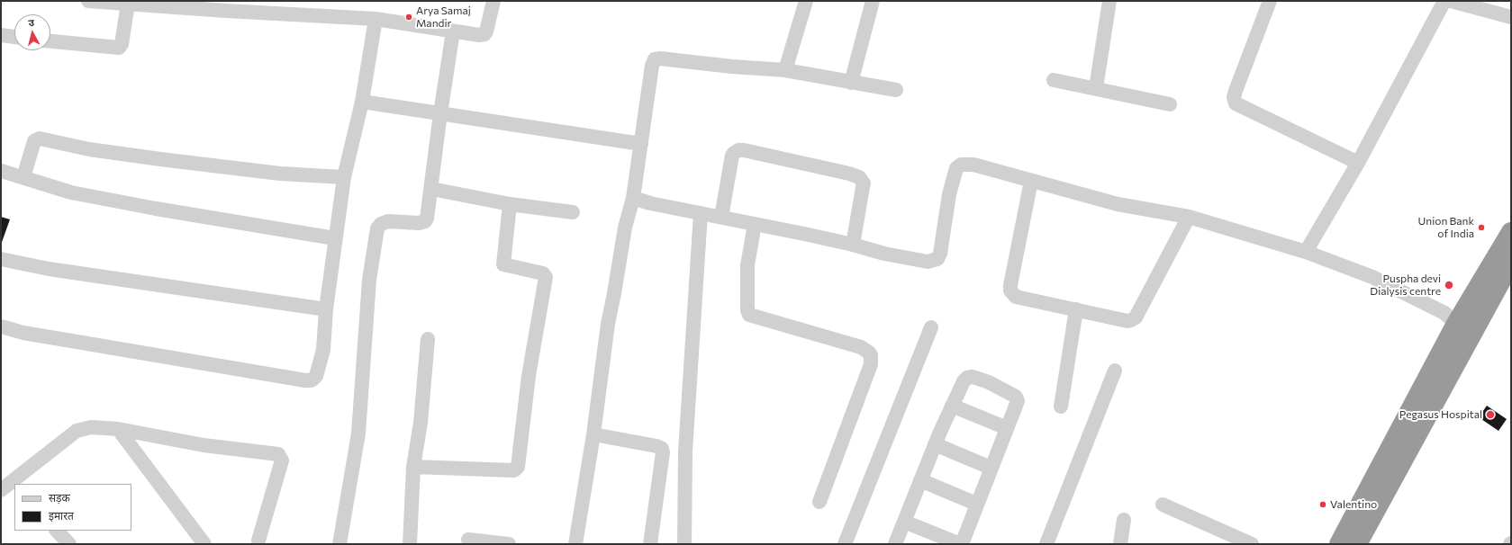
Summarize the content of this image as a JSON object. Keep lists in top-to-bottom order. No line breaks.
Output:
{"places":["Arya Samaj Mandir","Union Bank of India","Puspha devi Dialysis centre","Pegasus Hospital","Valentino"],"legend":["सड़क","इमारत"],"north":"top"}
